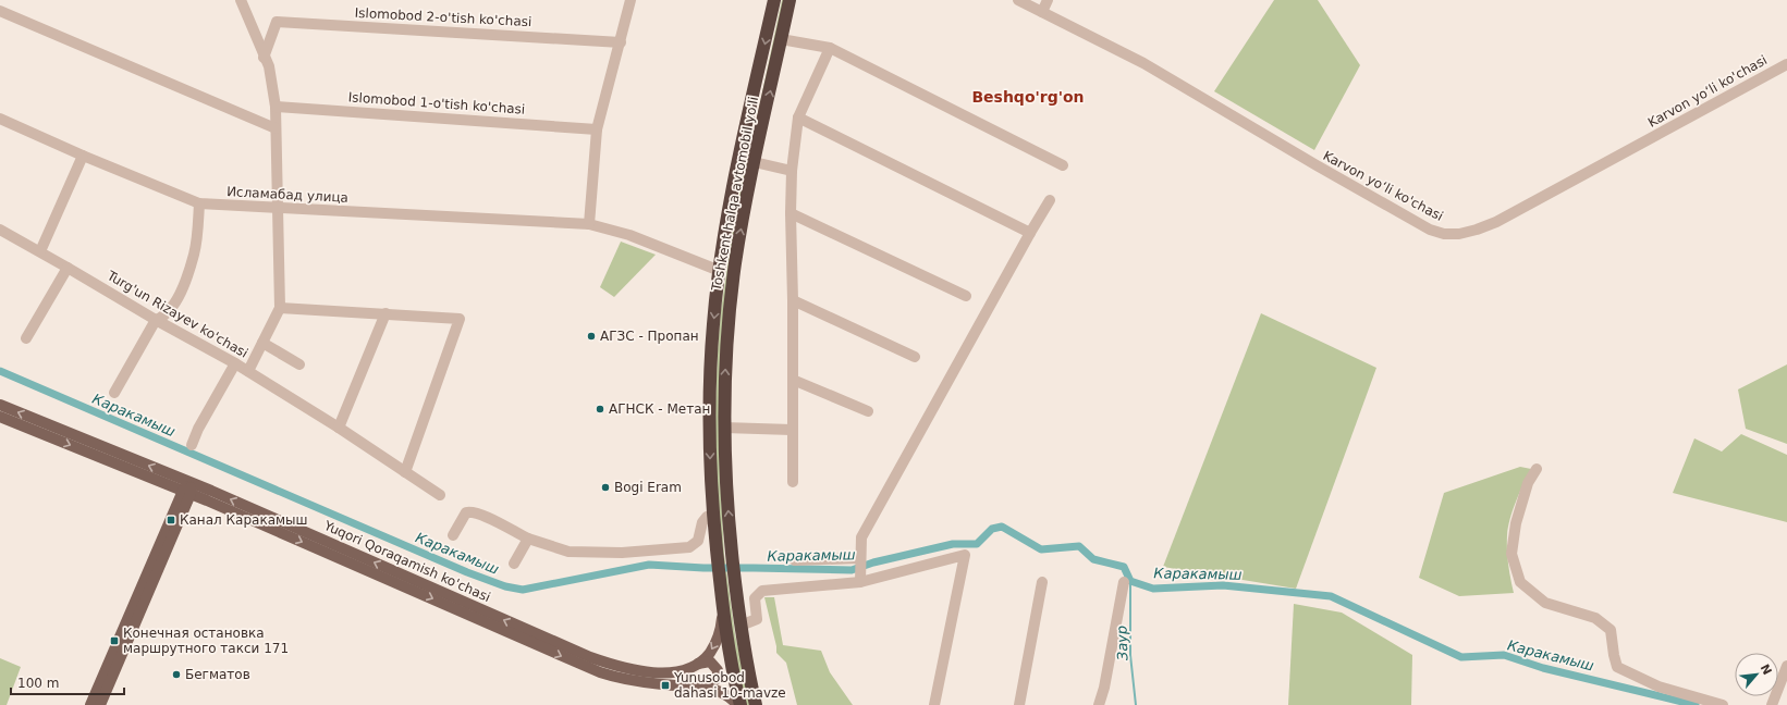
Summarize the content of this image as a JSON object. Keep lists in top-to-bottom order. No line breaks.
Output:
{"streets":{"highway":["Toshkent halqa avtomobil yo'li"],"main road":["Yuqori Qoraqamish ko'chasi"],"street":["Islomobod 2-o'tish ko'chasi","Karvon yo‘li ko'chasi","Islomobod 1-o'tish ko'chasi","Исламабад улица","Turg'un Rizayev ko'chasi"]},"crossings":[["Toshkent halqa avtomobil yo'li","Исламабад улица"],["Toshkent halqa avtomobil yo'li","Yuqori Qoraqamish ko'chasi"]],"districts":["Beshqo'rg'on"],"water":["Каракамыш","Заур"],"places":{"other":["АГЗС - Пропан","АГНСК - Метан","Bogi Eram","Бегматов"],"transit":["Канал Каракамыш","Конечная остановка маршрутного такси 171","Yunusobod dahasi 10-mavze"]},"scale_bar":"100 m","north":"top right"}
